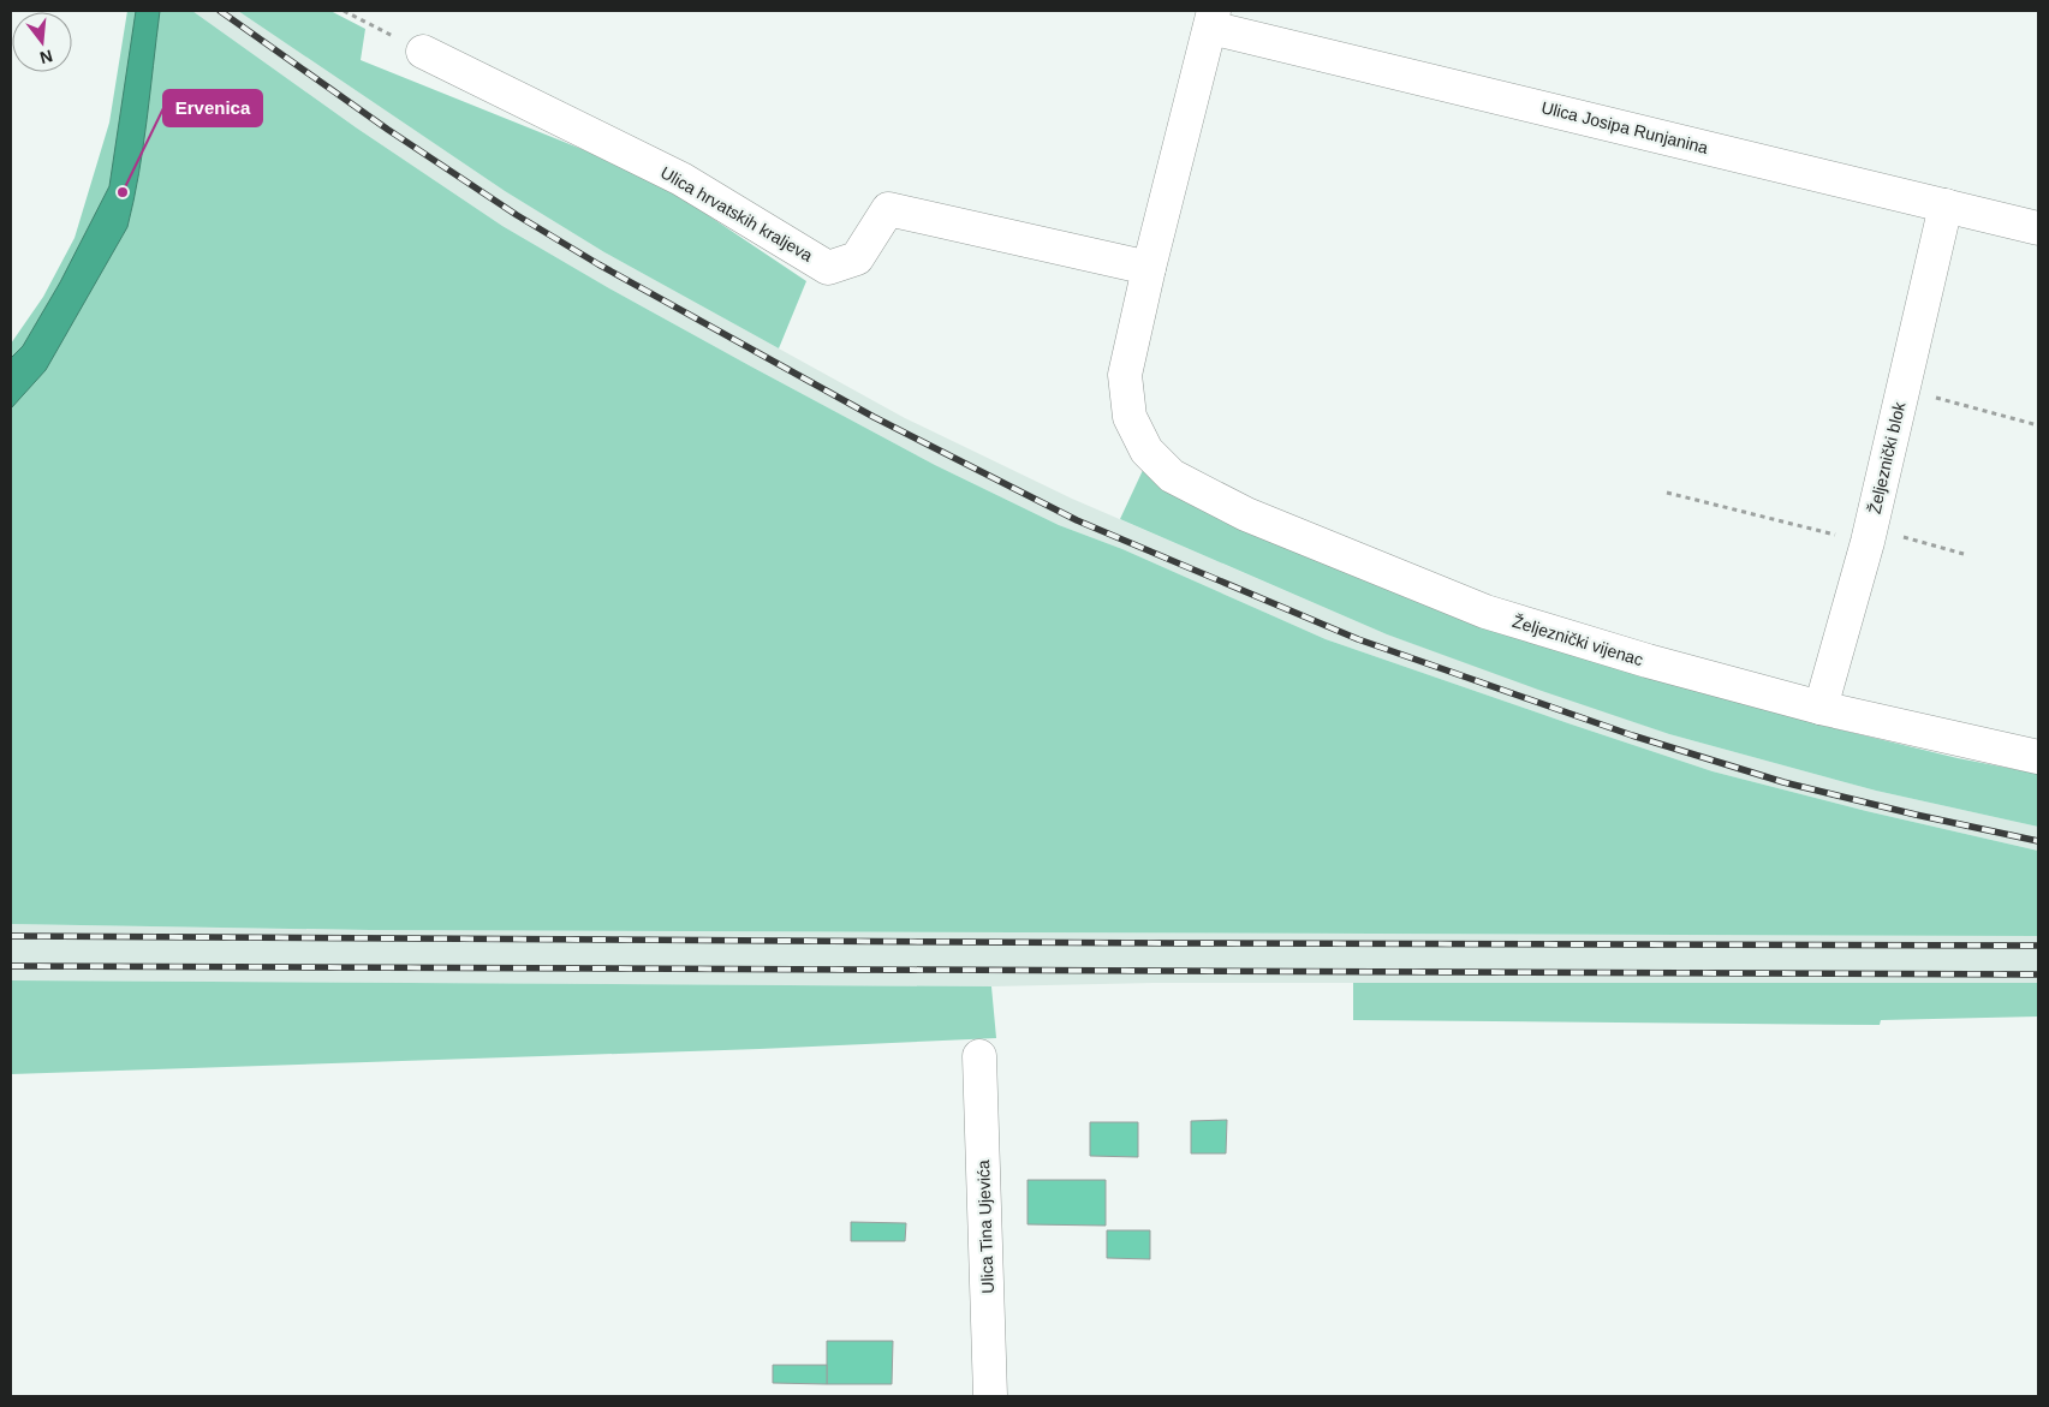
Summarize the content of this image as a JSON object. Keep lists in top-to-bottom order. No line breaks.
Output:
{"streets":{"street":["Ulica Josipa Runjanina","Ulica hrvatskih kraljeva","Željeznički blok","Željeznički vijenac","Ulica Tina Ujevića"]},"crossings":[["Ulica Josipa Runjanina","Željeznički blok"],["Ulica hrvatskih kraljeva","Željeznički vijenac"],["Željeznički blok","Željeznički vijenac"]],"places":["Ervenica"],"north":"bottom"}
